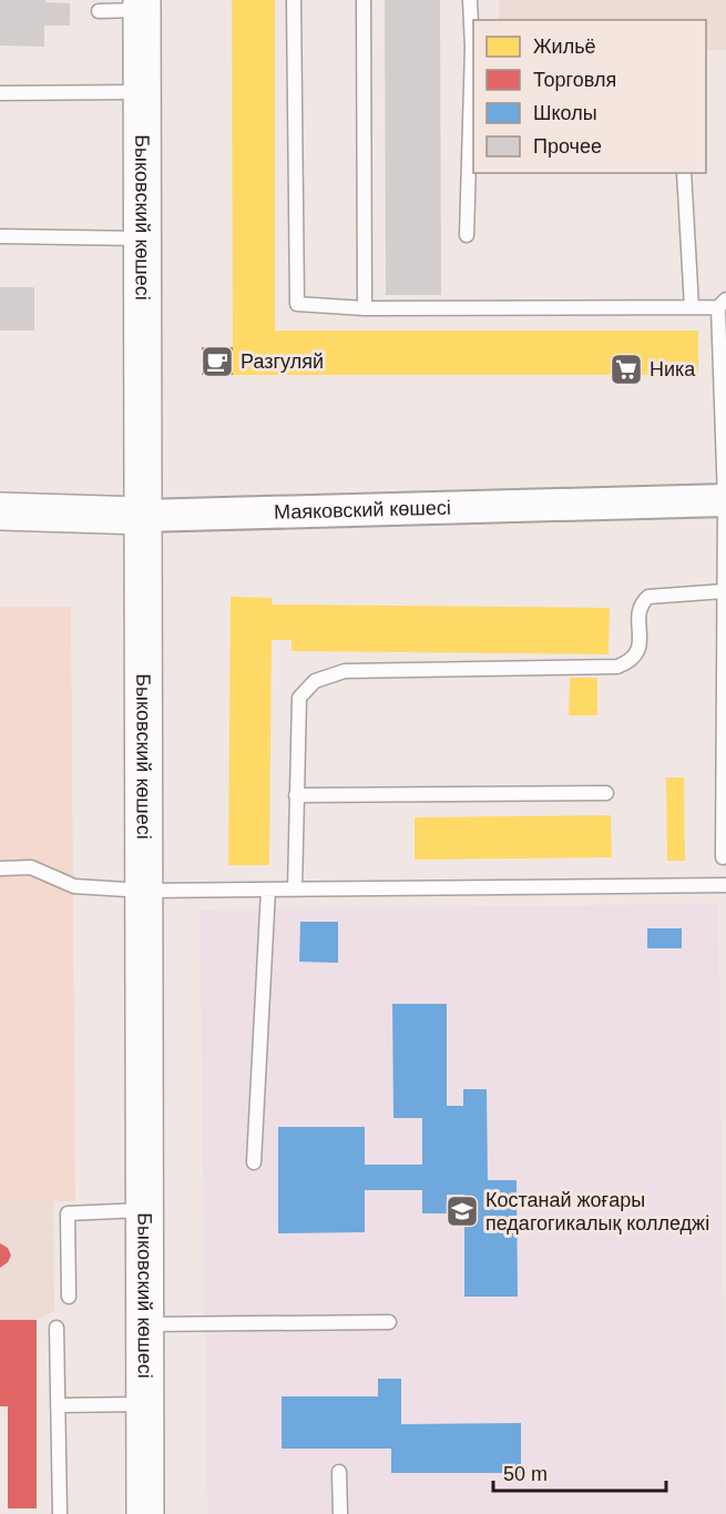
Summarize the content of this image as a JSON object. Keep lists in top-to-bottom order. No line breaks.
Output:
{"streets":{"main road":["Быковский көшесі","Маяковский көшесі"]},"crossings":[["Быковский көшесі","Маяковский көшесі"]],"places":{"cafe":["Разгуляй"],"supermarket":["Ника"],"school or university":["Костанай жоғары педагогикалық колледжі"]},"legend":["Жильё","Торговля","Школы","Прочее"],"scale_bar":"50 m"}
